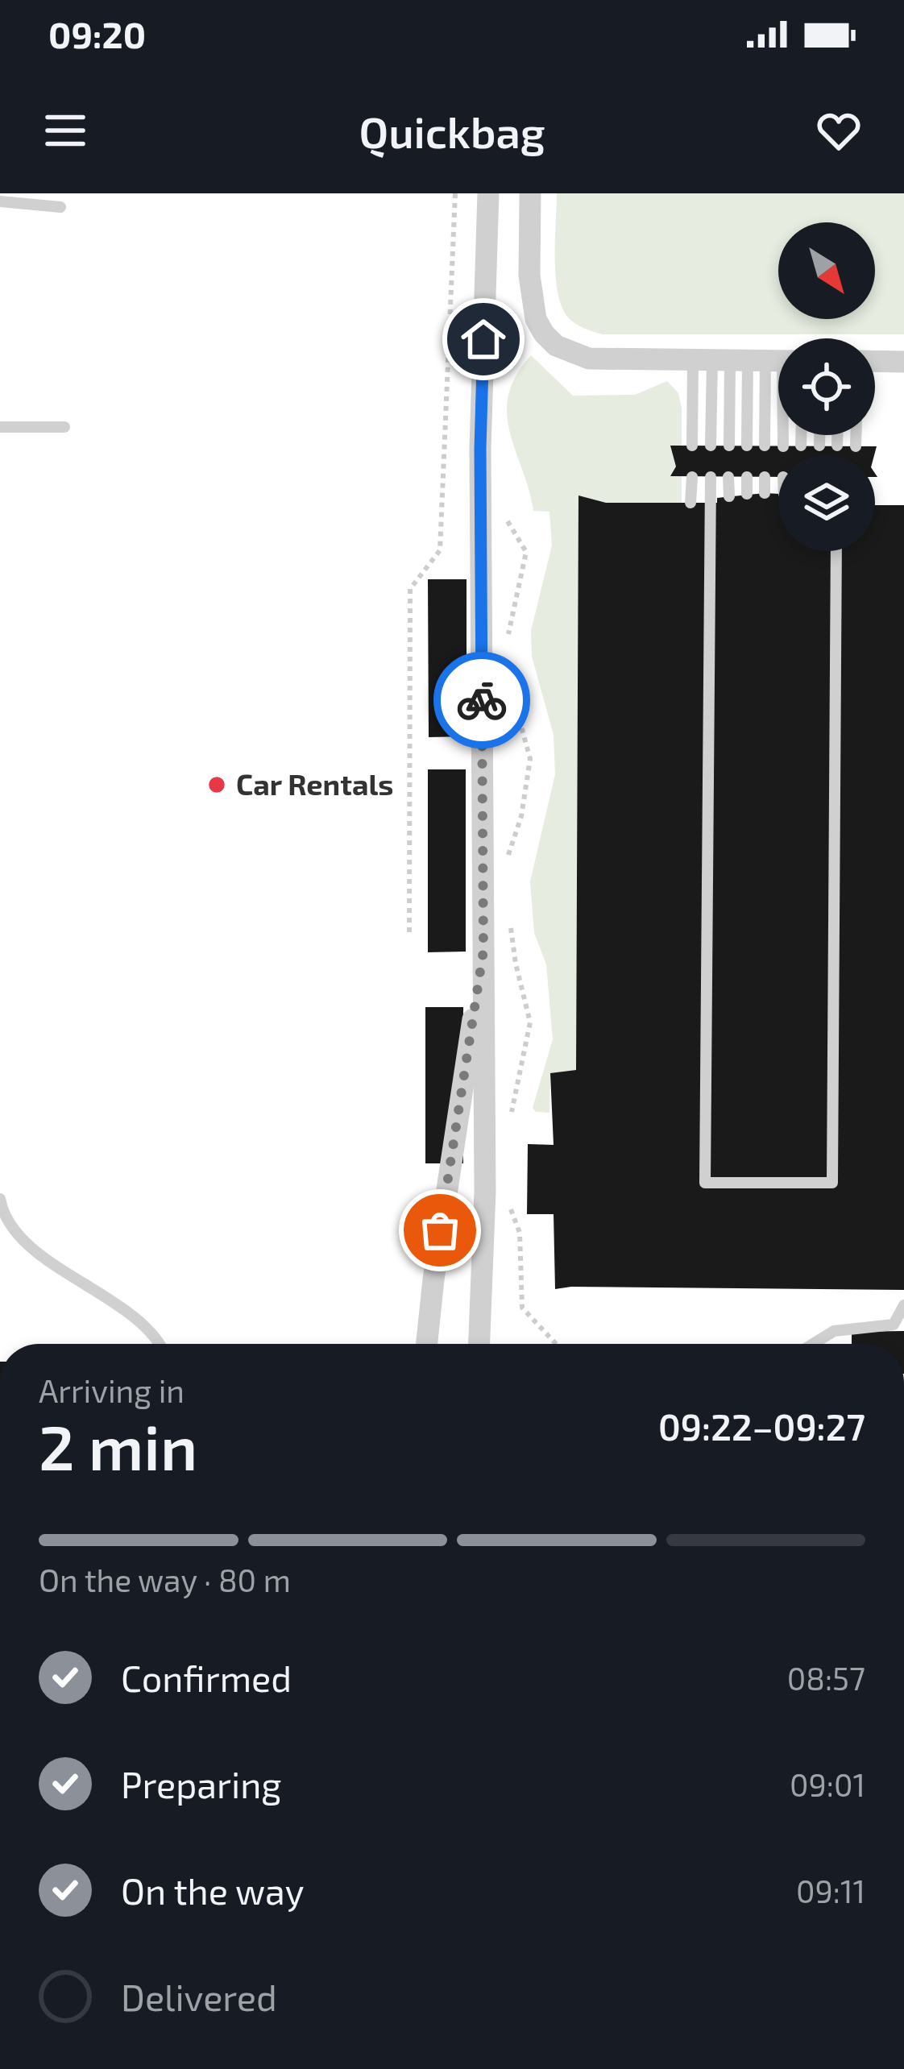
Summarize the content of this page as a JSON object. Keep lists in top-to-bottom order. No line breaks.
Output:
{"places":["Car Rentals"],"north":"bottom right","page":{"status":"09:20","header":"Quickbag","heading":["2 min","Arriving in","09:22–09:27"],"bar":"On the way · 80 m","list":[["Confirmed","08:57"],["Preparing","09:01"],["On the way","09:11"],"Delivered"]}}
